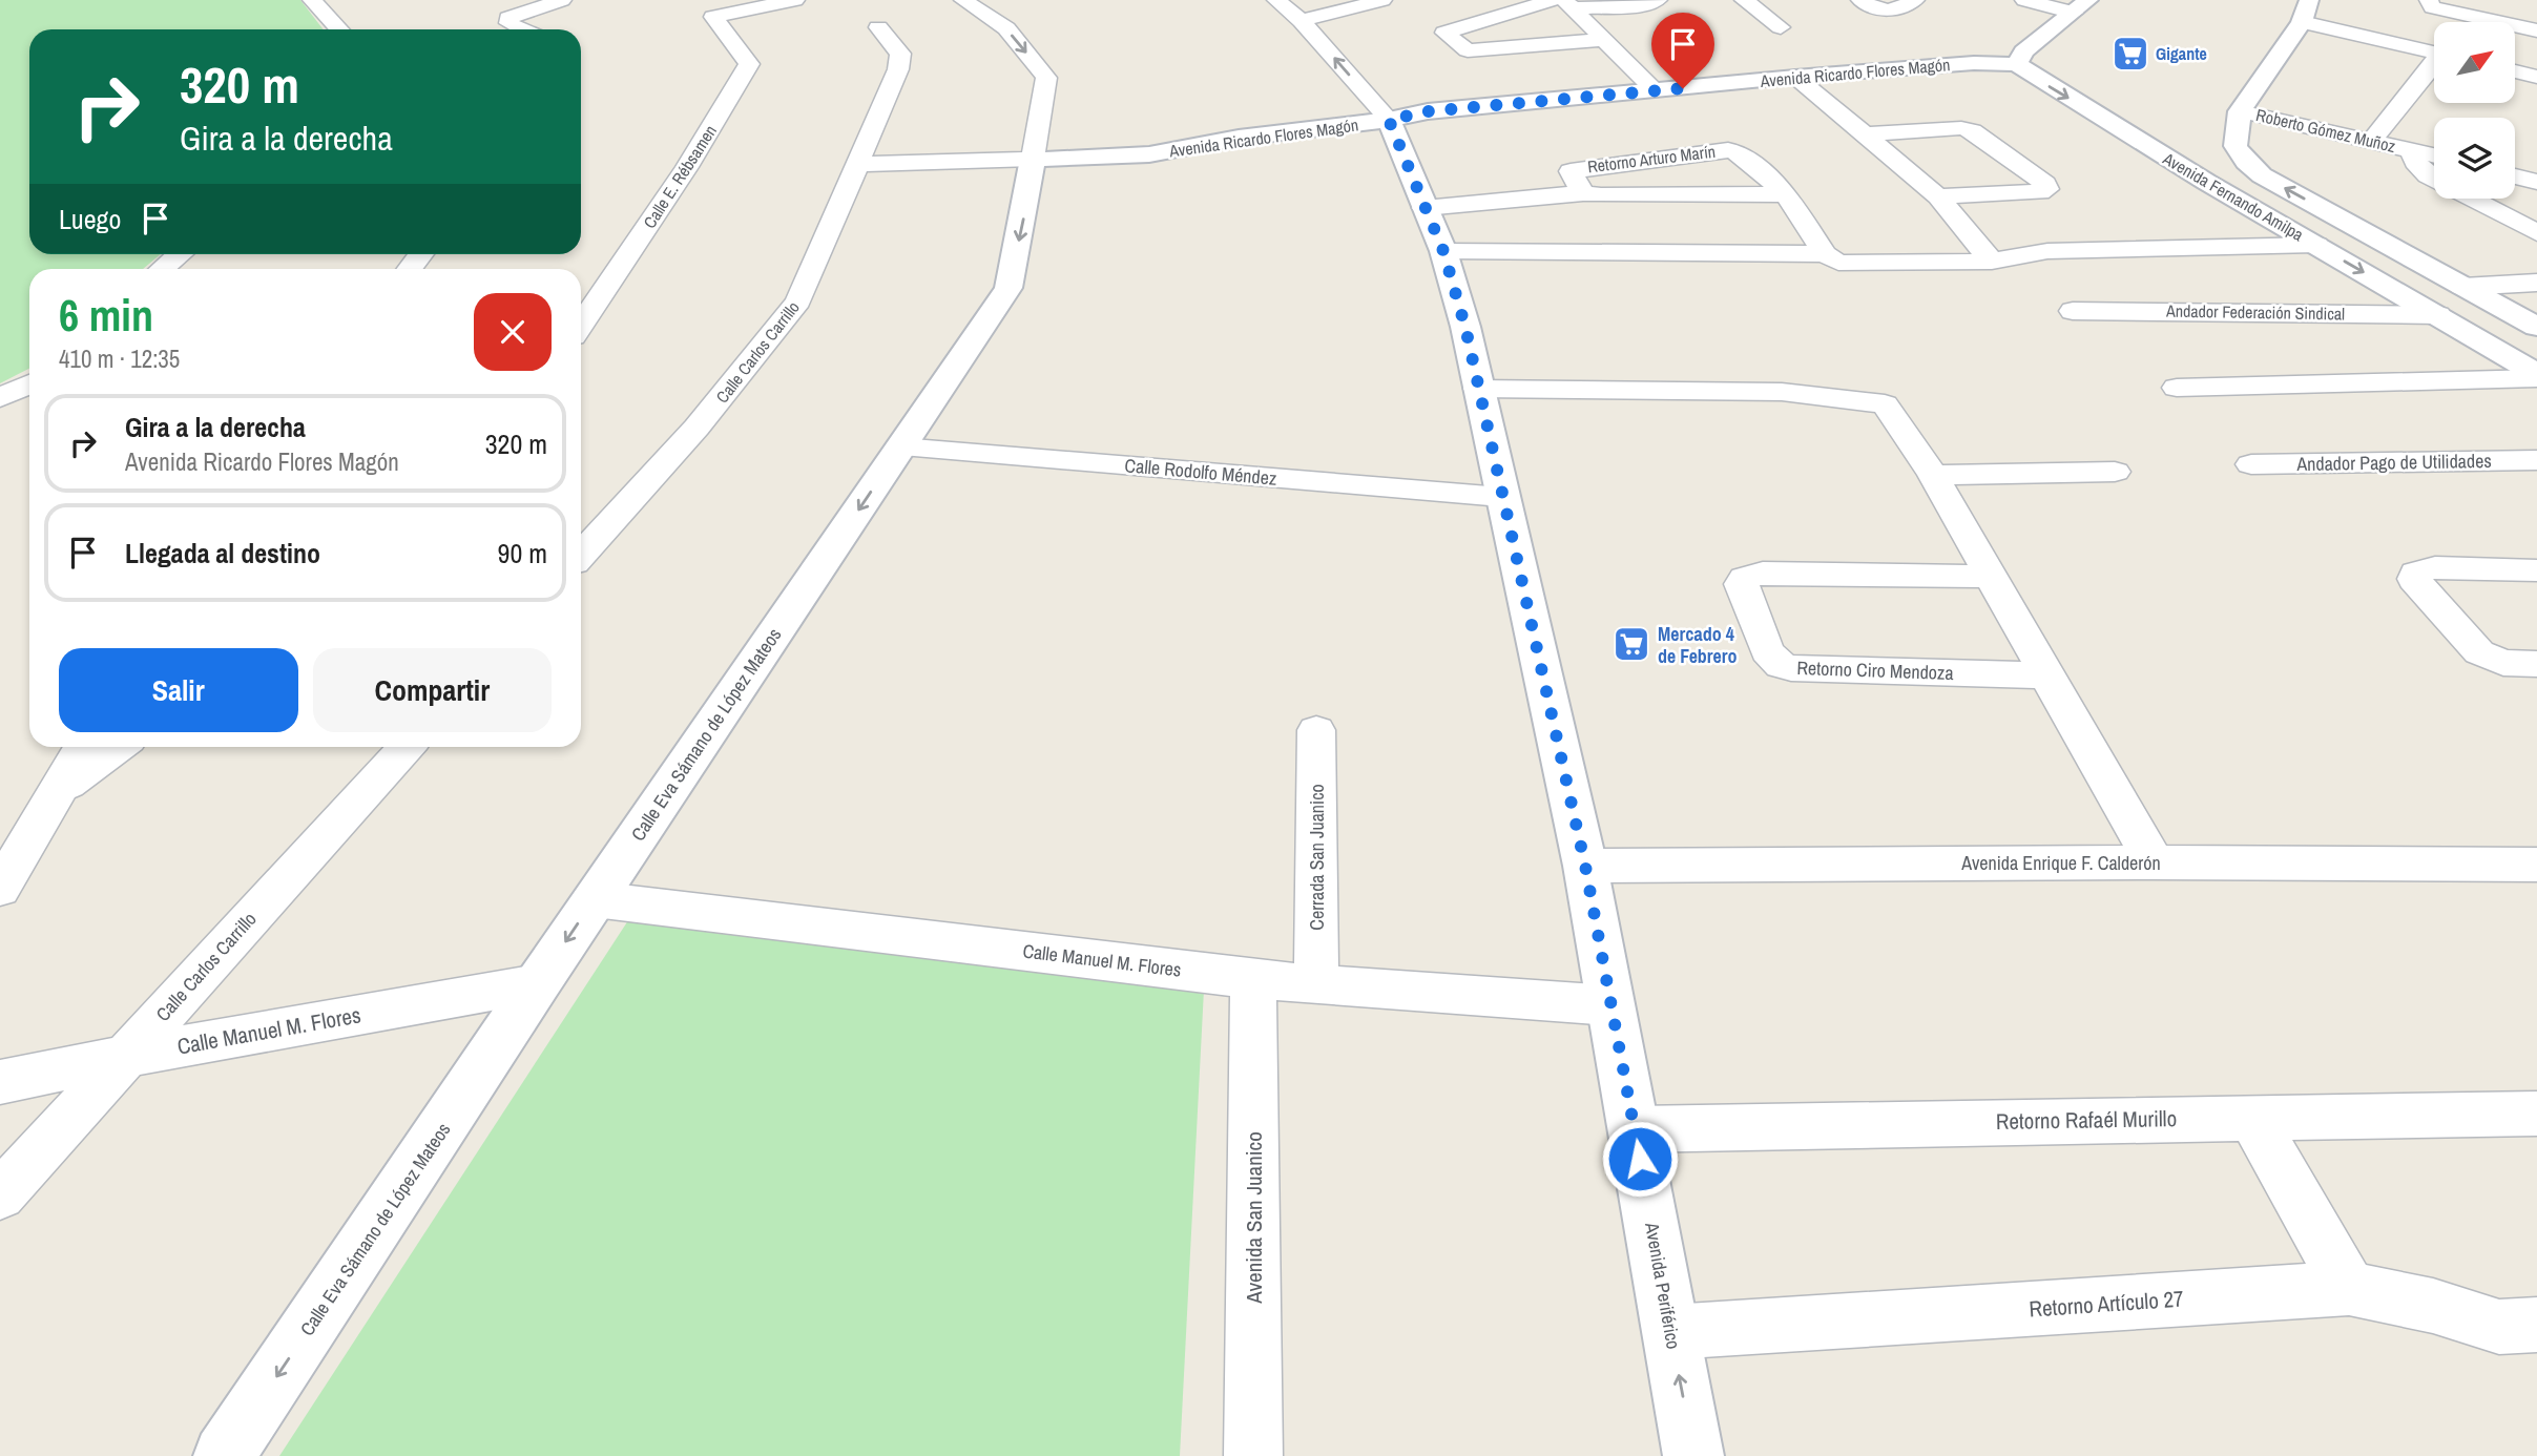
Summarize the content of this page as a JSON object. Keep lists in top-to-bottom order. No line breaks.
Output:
{"streets":{"street":["Avenida Ricardo Flores Magón","Roberto Gómez Muñoz","Retorno Arturo Marín","Calle E. Rébsamen","Avenida Fernando Amilpa","Andador Federación Sindical","Calle Carlos Carrillo","Andador Pago de Utilidades","Calle Rodolfo Méndez","Retorno Ciro Mendoza","Calle Eva Sámano de López Mateos","Cerrada San Juanico","Avenida Enrique F. Calderón","Calle Manuel M. Flores","Retorno Rafaél Murillo","Avenida San Juanico","Avenida Periférico","Retorno Artículo 27"]},"crossings":[["Avenida Ricardo Flores Magón","Avenida Fernando Amilpa"],["Avenida Ricardo Flores Magón","Calle Carlos Carrillo"],["Avenida Ricardo Flores Magón","Calle Eva Sámano de López Mateos"],["Avenida Ricardo Flores Magón","Avenida Periférico"],["Retorno Arturo Marín","Avenida Periférico"],["Avenida Fernando Amilpa","Andador Federación Sindical"],["Calle Carlos Carrillo","Calle Manuel M. Flores"],["Calle Rodolfo Méndez","Calle Eva Sámano de López Mateos"],["Calle Rodolfo Méndez","Avenida Periférico"],["Calle Eva Sámano de López Mateos","Calle Manuel M. Flores"],["Cerrada San Juanico","Calle Manuel M. Flores"],["Avenida Enrique F. Calderón","Avenida Periférico"],["Calle Manuel M. Flores","Avenida San Juanico"],["Calle Manuel M. Flores","Avenida Periférico"],["Retorno Rafaél Murillo","Avenida Periférico"],["Avenida Periférico","Retorno Artículo 27"]],"one_way":["Calle Eva Sámano de López Mateos"],"places":{"supermarket":["Gigante","Mercado 4 de Febrero"]},"north":"top right","page":{"turn":["320 m","Gira a la derecha"],"then":"Luego","heading":["6 min","410 m · 12:35"],"list":[{"name":"Gira a la derecha","note":"Avenida Ricardo Flores Magón","value":"320 m"},{"name":"Llegada al destino","value":"90 m"}],"buttons":["Salir","Compartir"]}}
